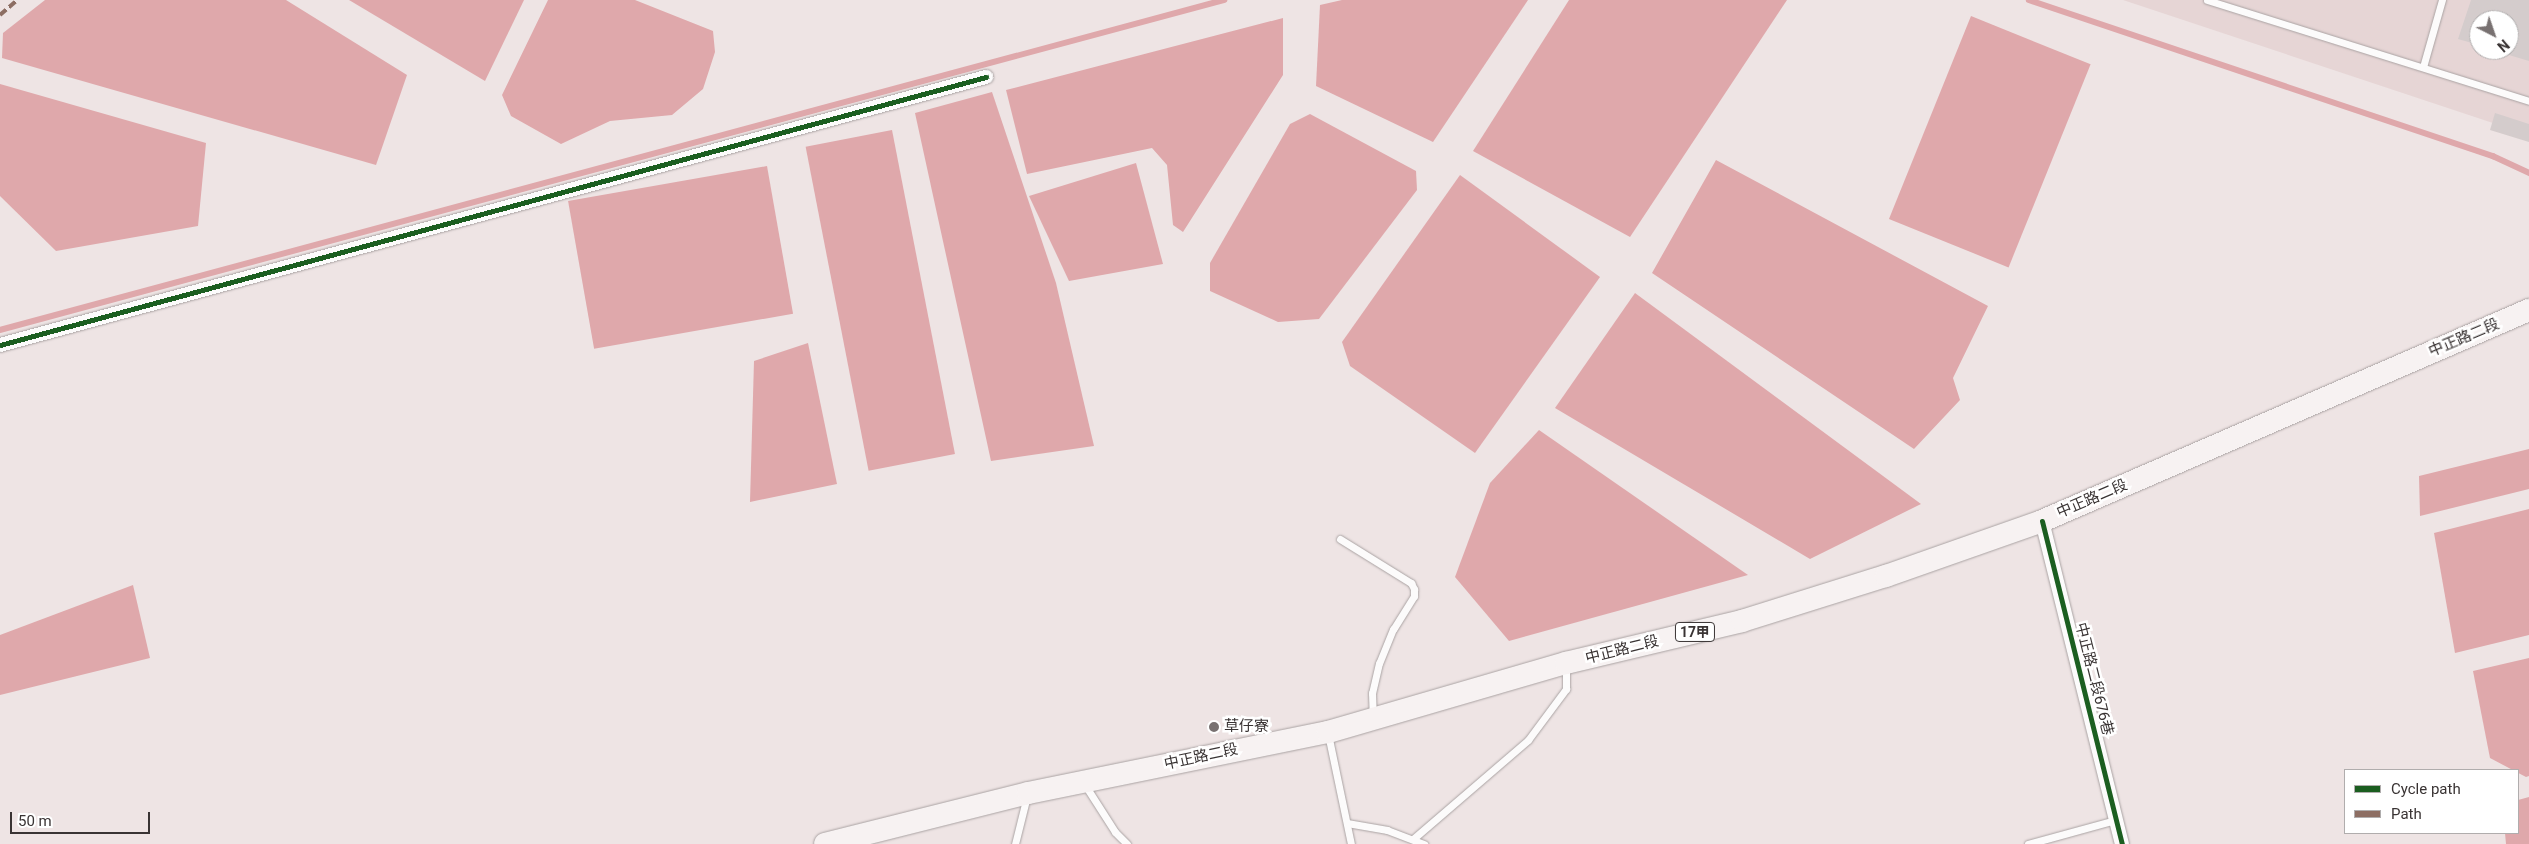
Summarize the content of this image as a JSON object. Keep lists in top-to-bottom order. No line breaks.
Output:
{"streets":{"main road":["中正路二段","17甲"],"street":["中正路二段676巷"]},"crossings":[["中正路二段","中正路二段676巷"]],"places":["草仔寮"],"legend":["Cycle path","Path"],"scale_bar":"50 m","north":"bottom right"}
